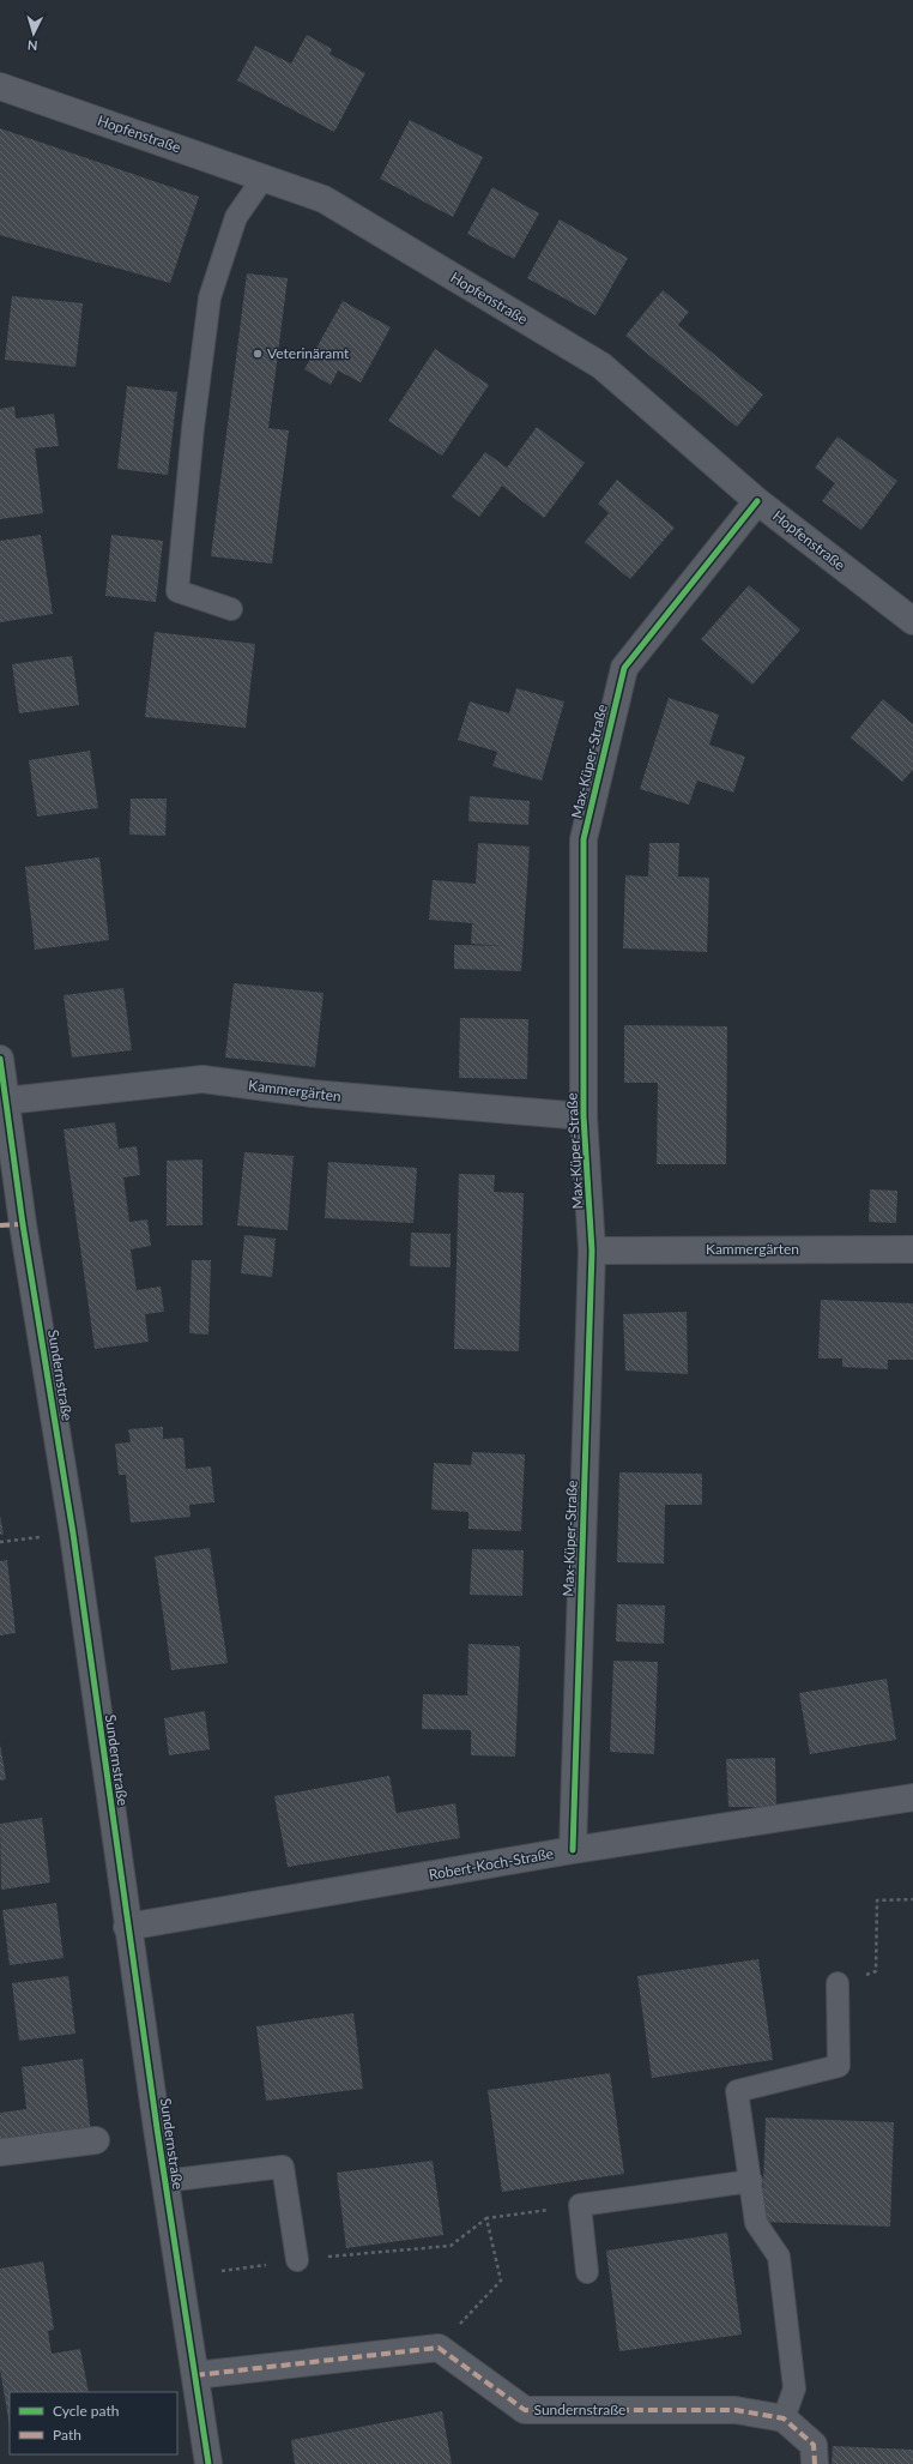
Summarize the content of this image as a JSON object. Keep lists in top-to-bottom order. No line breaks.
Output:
{"streets":{"street":["Hopfenstraße","Max-Küper-Straße","Kammergärten","Sundernstraße","Robert-Koch-Straße"]},"crossings":[["Hopfenstraße","Max-Küper-Straße"],["Max-Küper-Straße","Kammergärten"],["Max-Küper-Straße","Robert-Koch-Straße"],["Kammergärten","Sundernstraße"],["Sundernstraße","Robert-Koch-Straße"]],"places":["Veterinäramt"],"legend":["Cycle path","Path"],"north":"bottom"}
